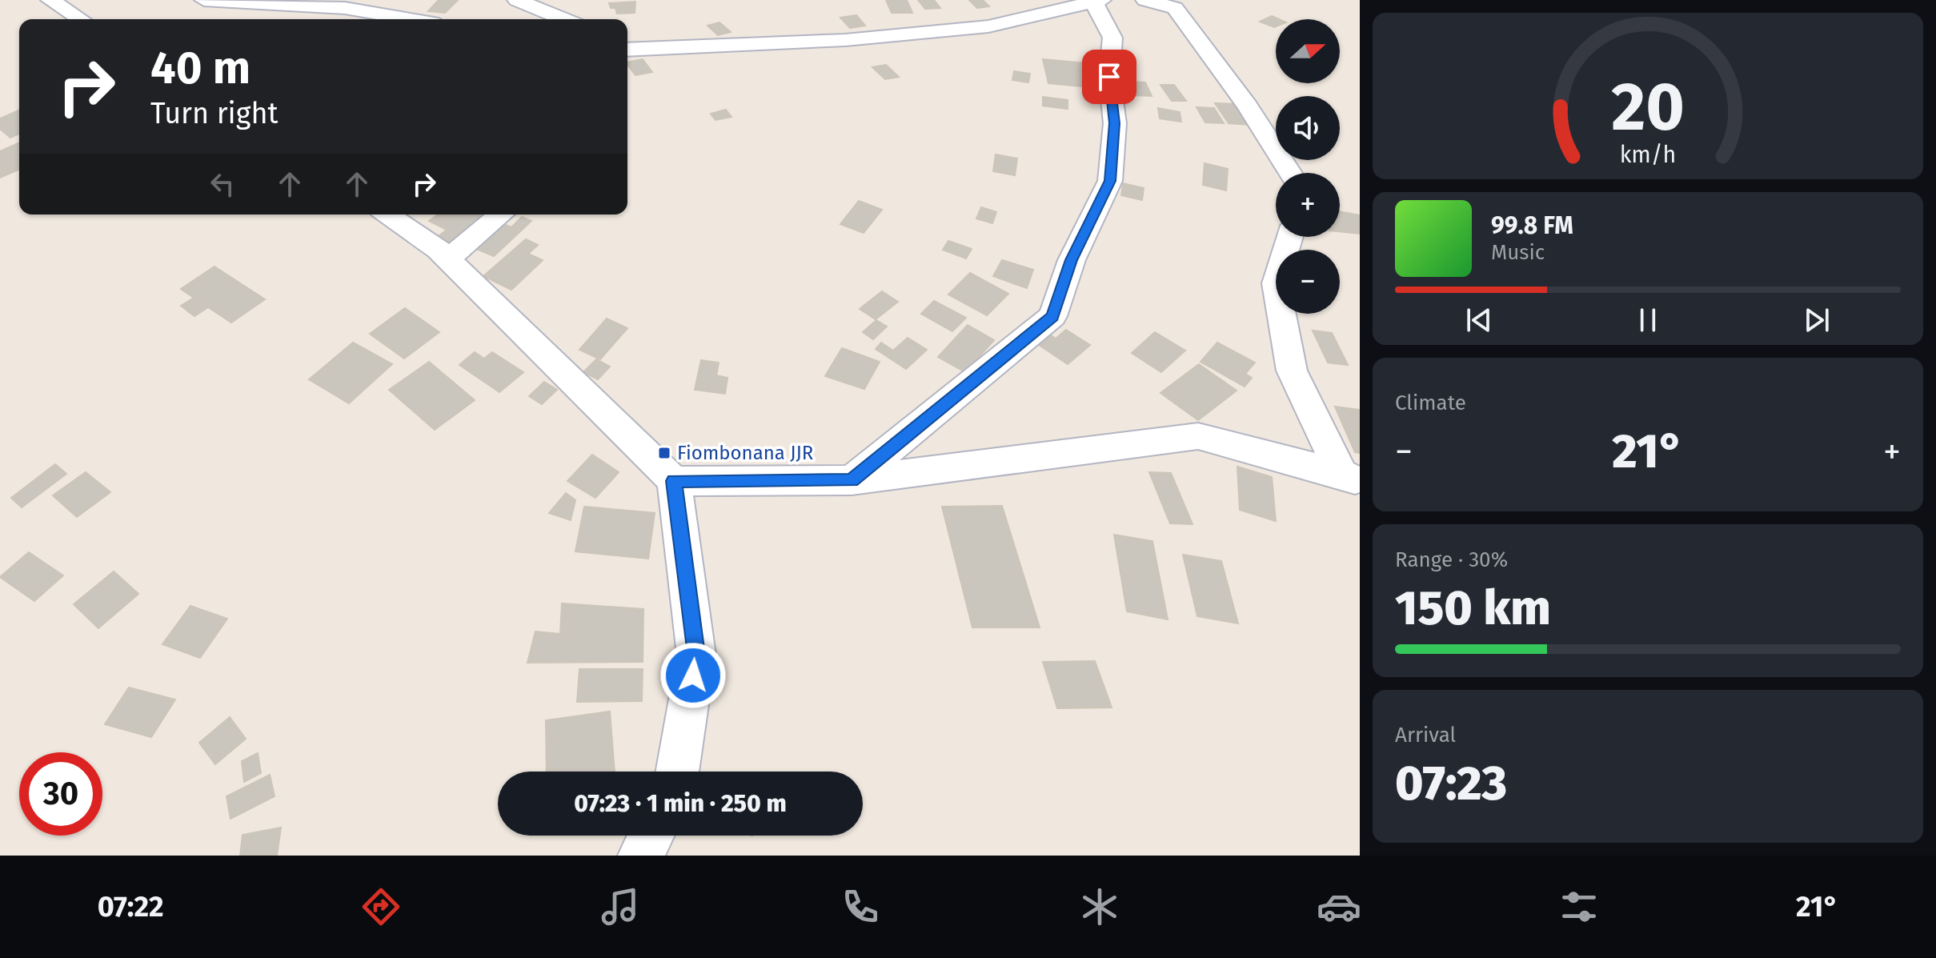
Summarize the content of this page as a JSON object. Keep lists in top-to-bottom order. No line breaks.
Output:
{"places":{"transit":["Fiombonana JJR"]},"north":"right","page":{"map_buttons":["+","−"],"turn":["40 m","Turn right"],"song":["99.8 FM","Music"],"tile":["Climate",["Range · 30%","150 km"],["Arrival","07:23"]],"heat":["−","21°","+"],"limit":"30","trip":"07:23 · 1 min · 250 m","tabs":["07:22","21°"],"gauge":["20","km/h"]}}
